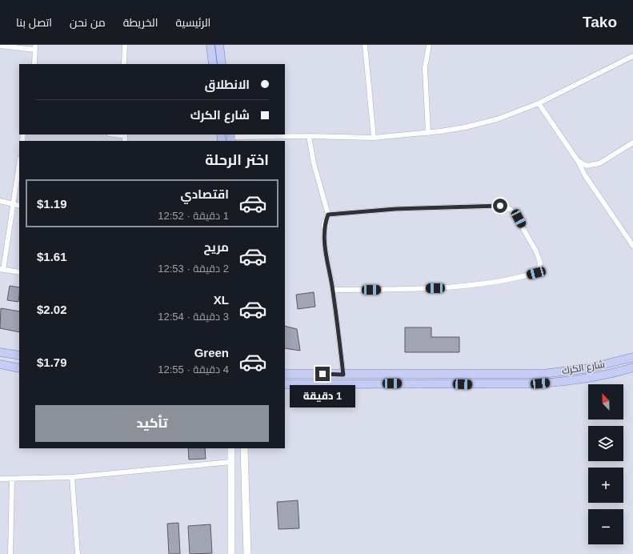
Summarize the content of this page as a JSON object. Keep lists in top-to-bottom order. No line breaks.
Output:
{"streets":{"main road":["شارع الكرك"]},"north":"top left","page":{"header":"Tako","nav":["الرئيسية","الخريطة","من نحن","اتصل بنا"],"banner":["الانطلاق","شارع الكرك"],"heading":"اختر الرحلة","list":[{"name":"اقتصادي","note":"1 دقيقة · 12:52","value":"$1.19"},{"name":"مريح","note":"2 دقيقة · 12:53","value":"$1.61"},{"name":"XL","note":"3 دقيقة · 12:54","value":"$2.02"},{"name":"Green","note":"4 دقيقة · 12:55","value":"$1.79"}],"map_buttons":["+","−"],"bubble":"1 دقيقة","buttons":"تأكيد"}}
